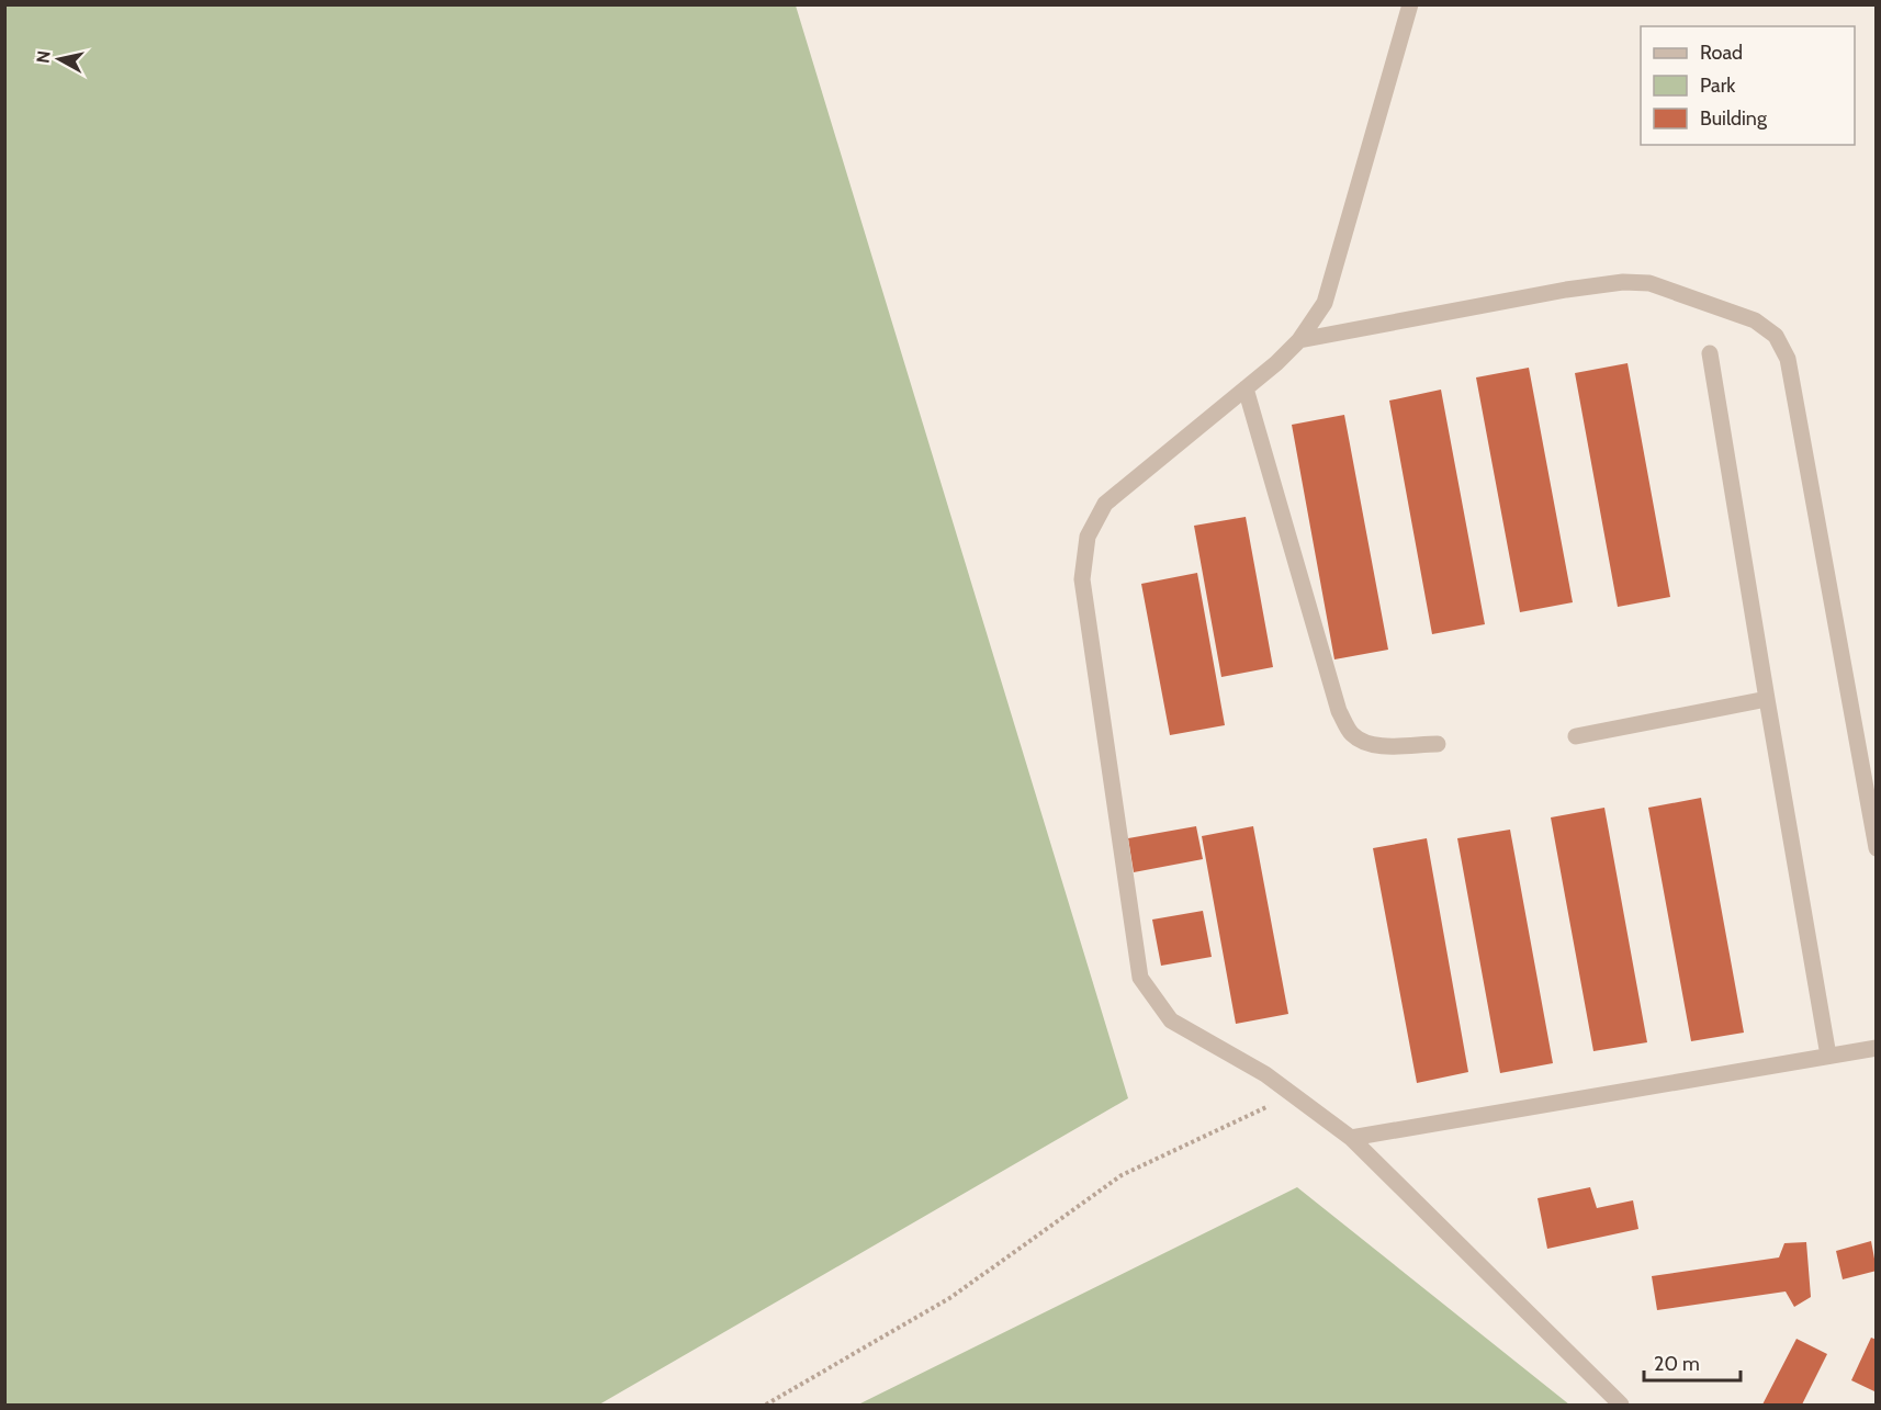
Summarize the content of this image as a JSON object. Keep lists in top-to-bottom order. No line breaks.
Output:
{"legend":["Road","Park","Building"],"scale_bar":"20 m","north":"left"}
